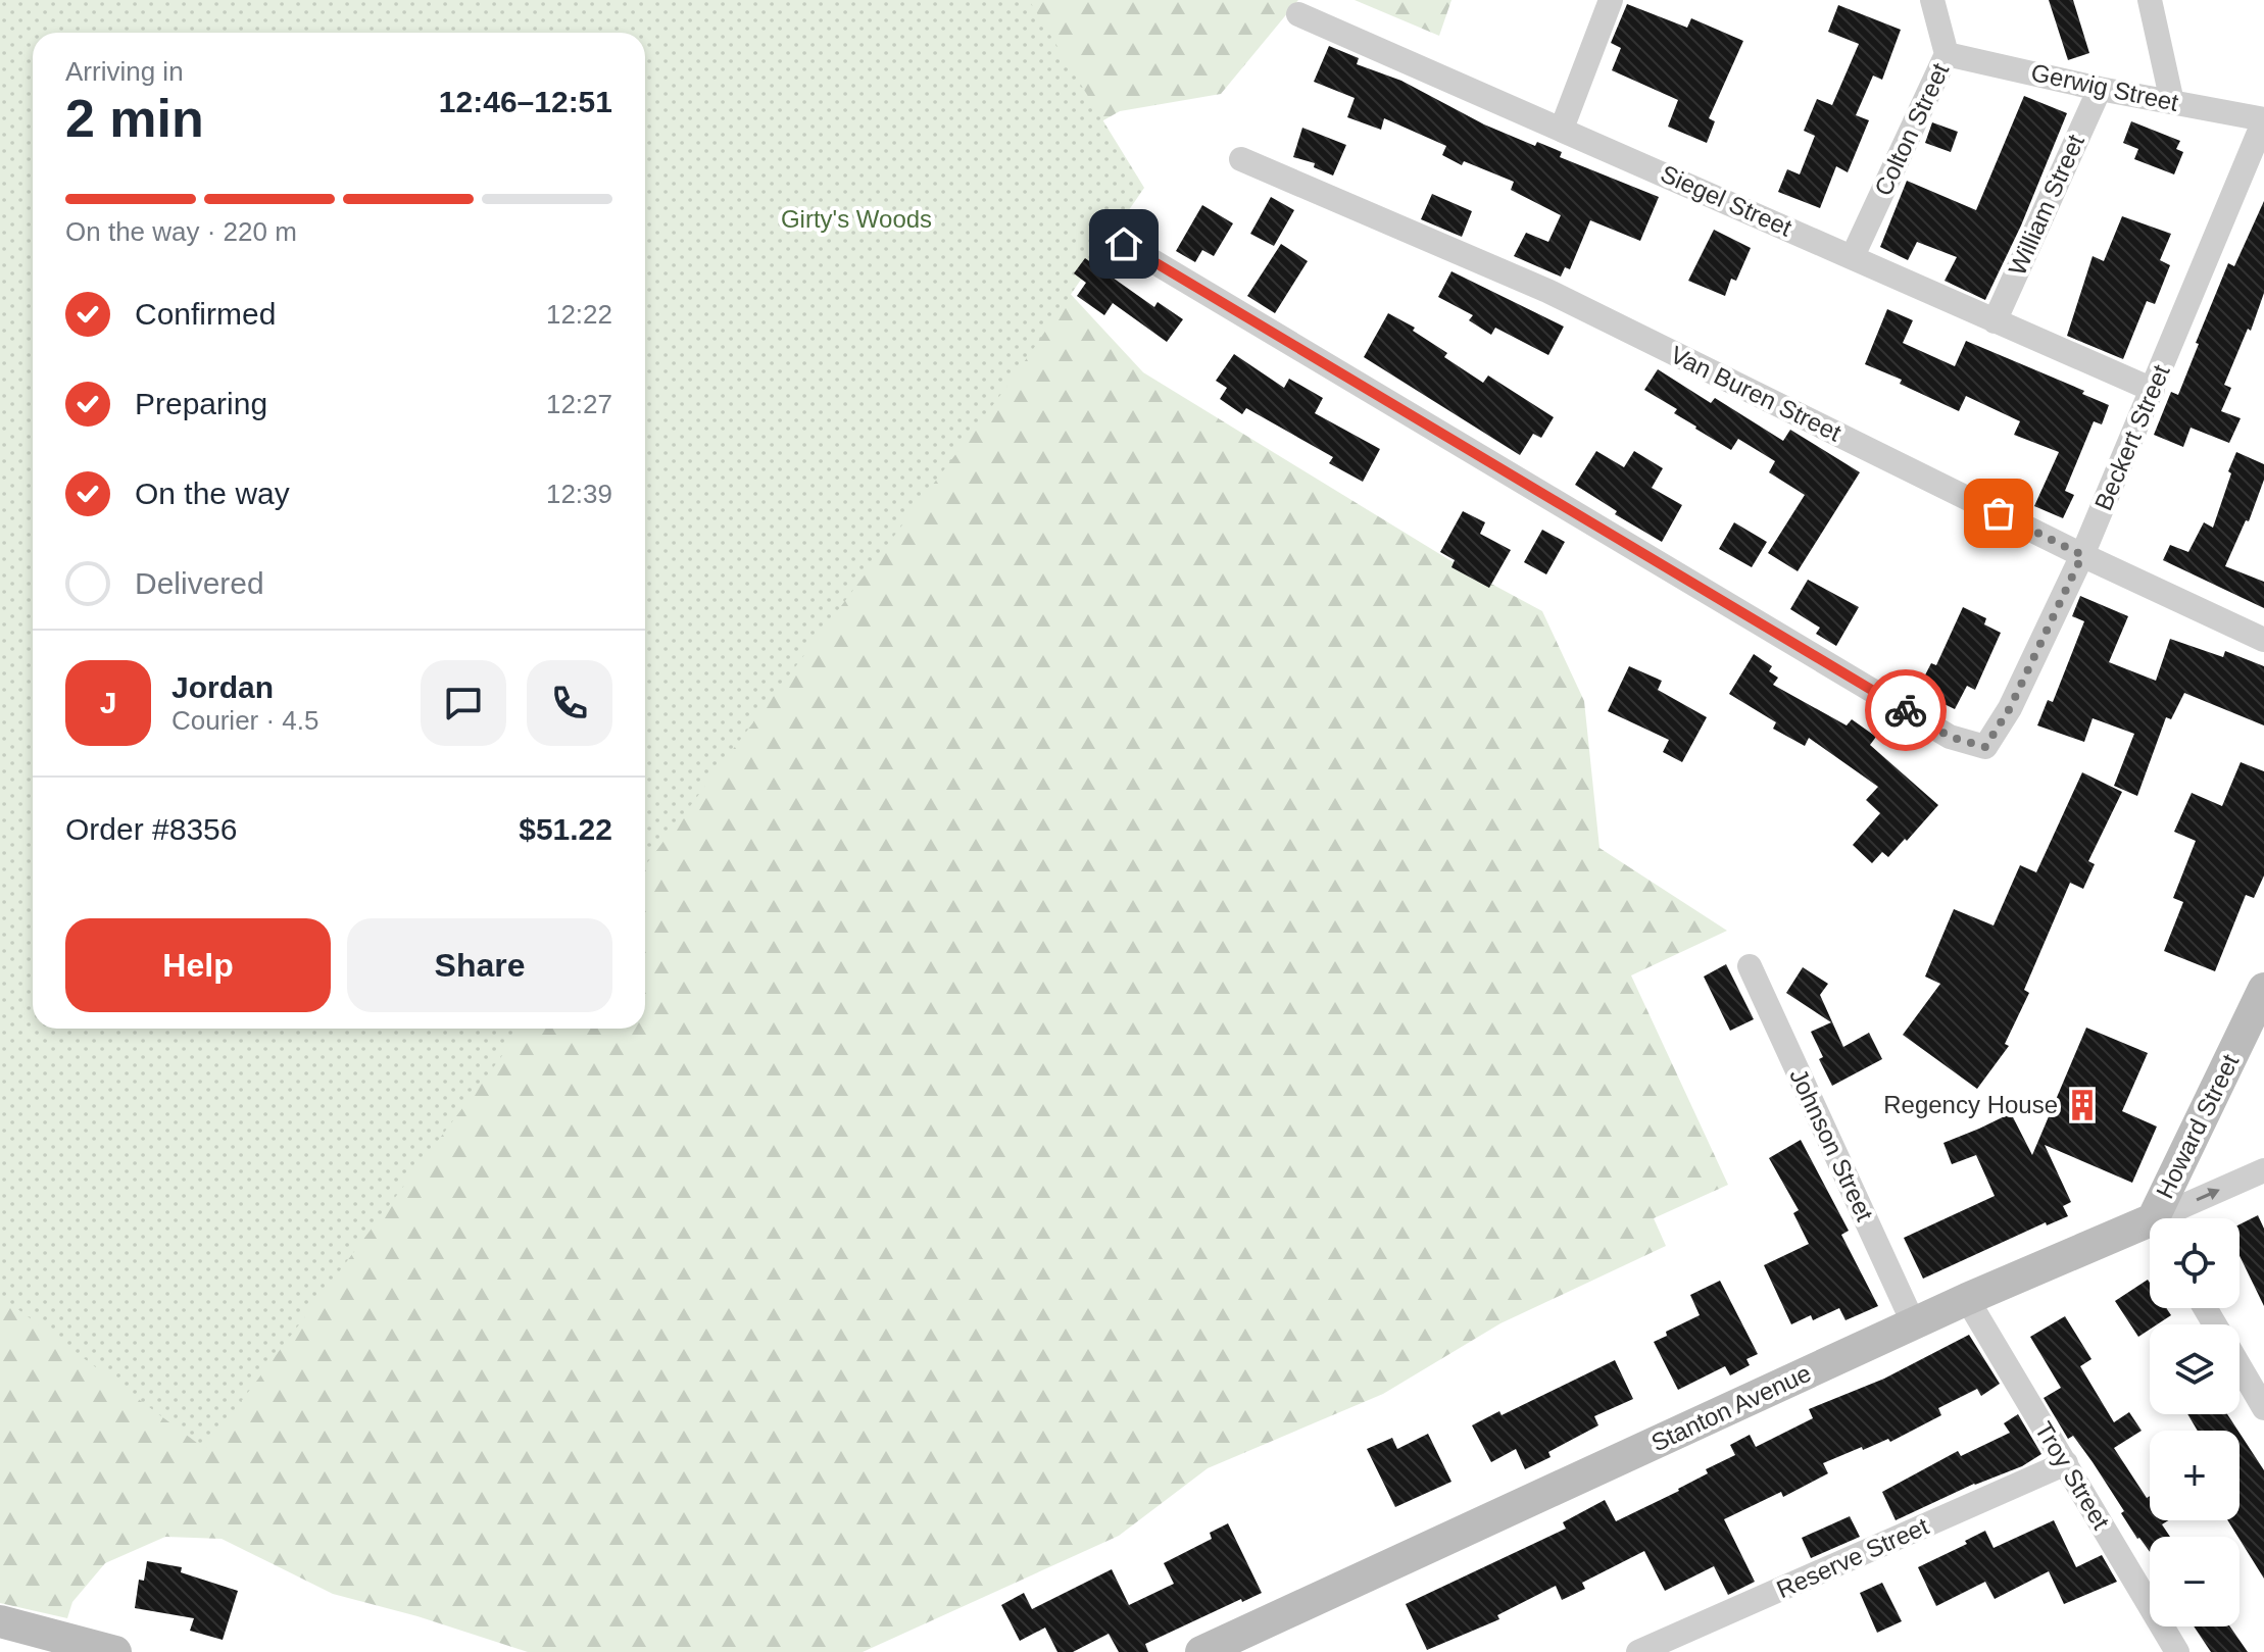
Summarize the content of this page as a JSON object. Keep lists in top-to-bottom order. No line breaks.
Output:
{"streets":{"street":["Gerwig Street","Colton Street","Siegel Street","William Street","Van Buren Street","Beckert Street","Howard Street","Johnson Street","Stanton Avenue","Troy Street","Reserve Street"]},"crossings":[["Gerwig Street","Colton Street"],["Gerwig Street","William Street"],["Gerwig Street","Beckert Street"],["Colton Street","Siegel Street"],["Siegel Street","William Street"],["Siegel Street","Beckert Street"],["Van Buren Street","Beckert Street"],["Johnson Street","Stanton Avenue"],["Stanton Avenue","Troy Street"],["Troy Street","Reserve Street"]],"parks":["Girty's Woods"],"places":{"building":["Regency House"]},"page":{"heading":["2 min","Arriving in","12:46–12:51"],"panel":["Jordan","Courier · 4.5","Order #8356","$51.22"],"bar":"On the way · 220 m","list":[["Confirmed","12:22"],["Preparing","12:27"],["On the way","12:39"],"Delivered"],"round":"J","buttons":["Help","Share"],"map_buttons":["+","−"]}}
